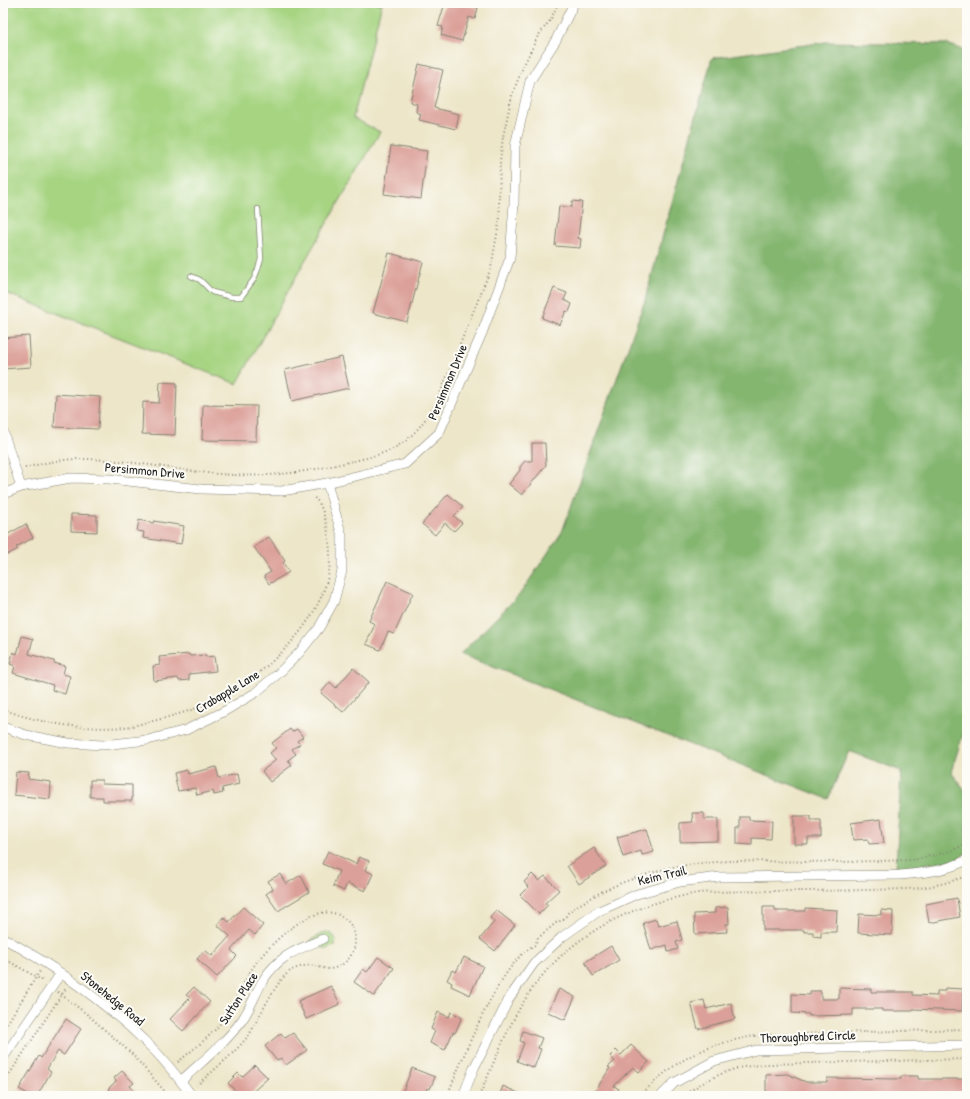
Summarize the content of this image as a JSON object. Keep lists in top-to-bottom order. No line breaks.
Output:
{"streets":{"street":["Persimmon Drive","Crabapple Lane","Keim Trail","Stonehedge Road","Sutton Place","Thoroughbred Circle"]},"crossings":[["Persimmon Drive","Crabapple Lane"],["Stonehedge Road","Sutton Place"]]}
